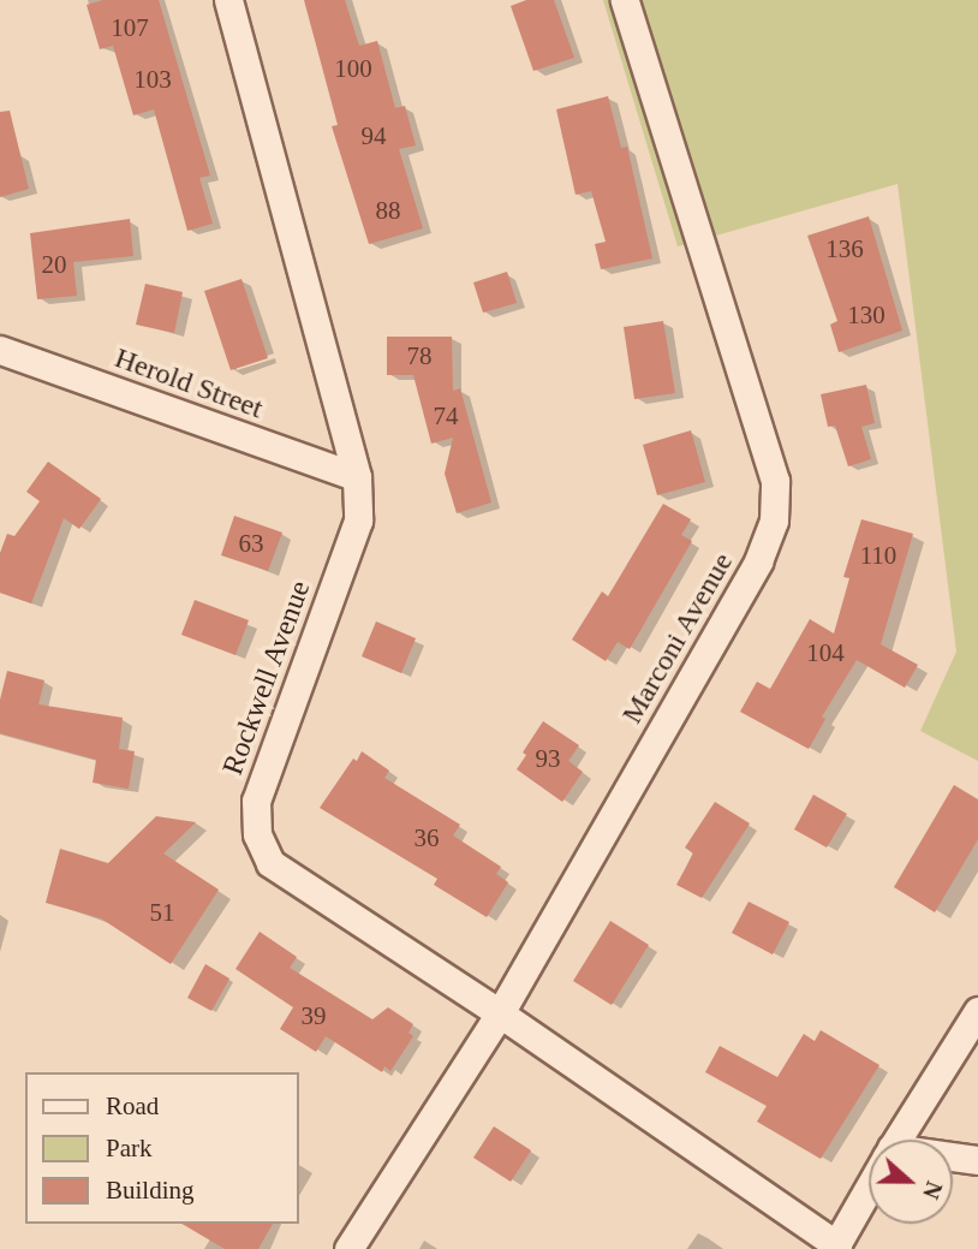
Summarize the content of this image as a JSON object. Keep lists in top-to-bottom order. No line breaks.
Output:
{"streets":{"street":["Herold Street","Marconi Avenue","Rockwell Avenue"]},"crossings":[["Herold Street","Rockwell Avenue"],["Marconi Avenue","Rockwell Avenue"]],"house_numbers":["107","100","103","94","88","136","20","130","78","74","63","110","104","93","36","51","39"],"legend":["Road","Park","Building"],"north":"right"}
